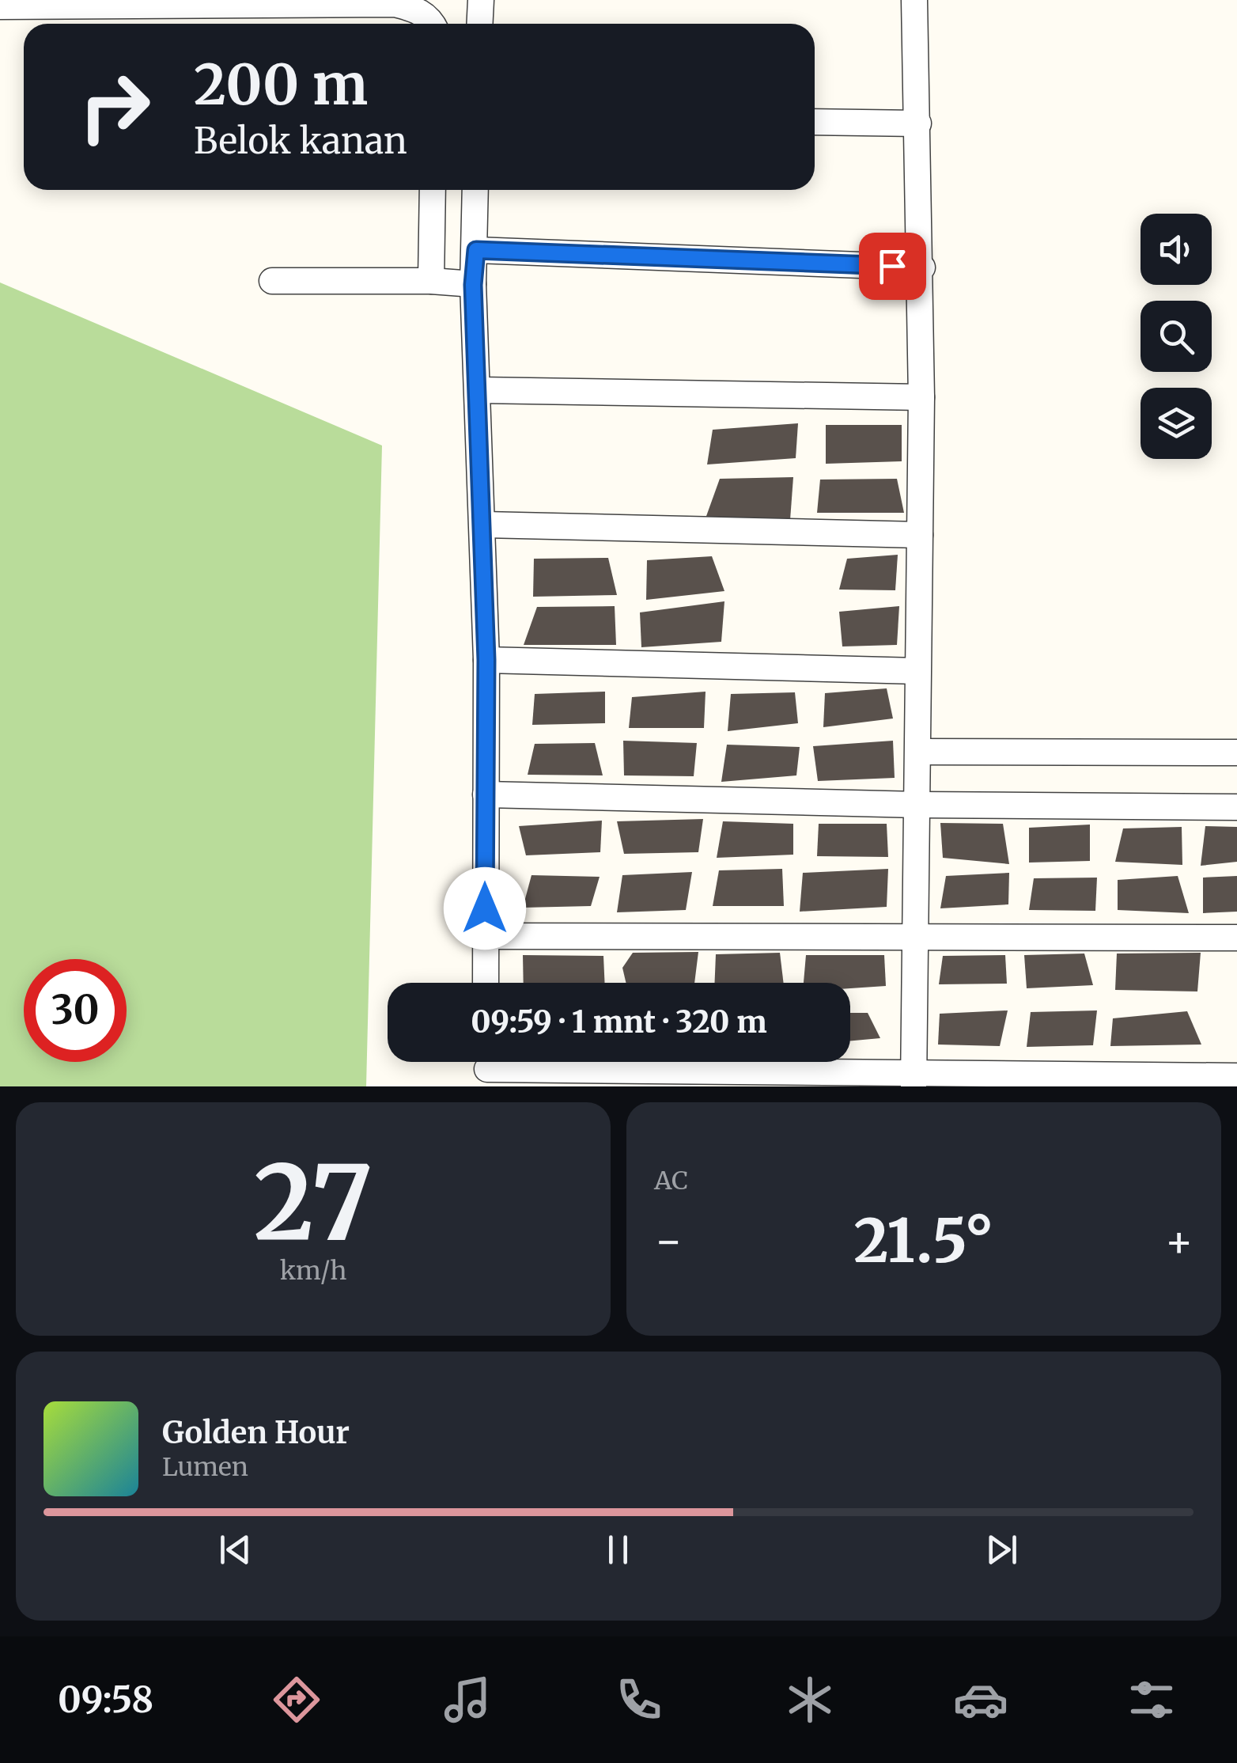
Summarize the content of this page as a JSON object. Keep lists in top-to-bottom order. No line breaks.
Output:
{"page":{"turn":["200 m","Belok kanan"],"limit":"30","trip":"09:59 · 1 mnt · 320 m","tile":[["27","km/h"],"AC"],"heat":["−","21.5°","+"],"song":["Golden Hour","Lumen"],"tabs":"09:58"}}
